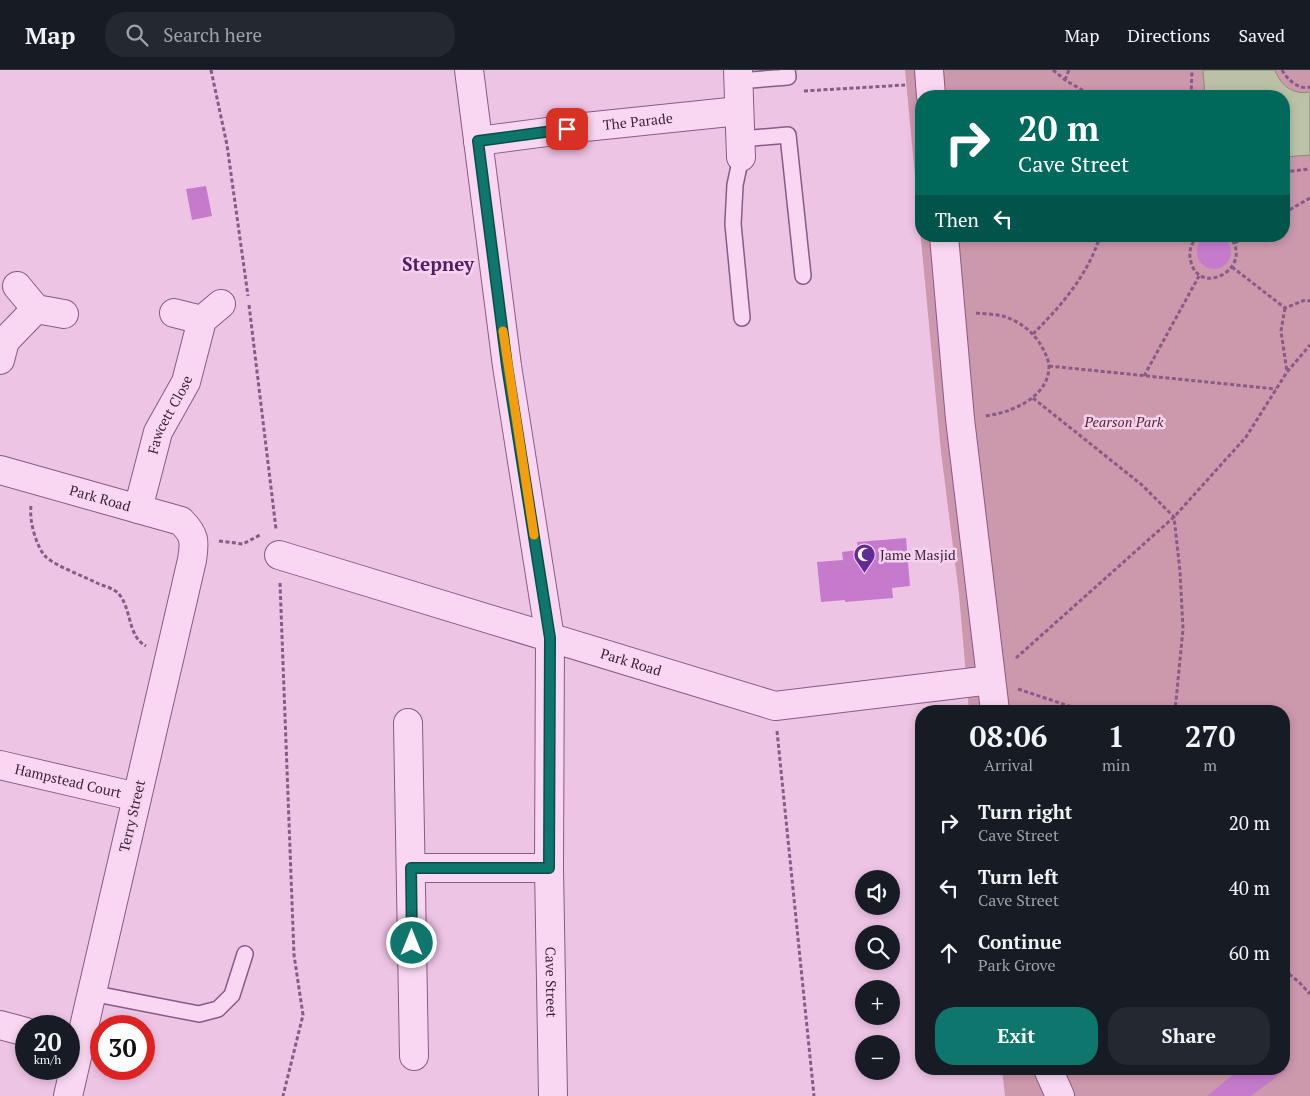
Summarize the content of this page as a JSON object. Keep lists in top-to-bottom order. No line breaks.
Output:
{"streets":{"street":["The Parade","Fawcett Close","Park Road","Hampstead Court","Terry Street","Cave Street"]},"crossings":[["The Parade","Cave Street"],["Fawcett Close","Park Road"],["Park Road","Terry Street"],["Park Road","Cave Street"],["Hampstead Court","Terry Street"]],"districts":["Stepney"],"parks":["Pearson Park"],"places":{"mosque":["Jame Masjid"]},"page":{"header":"Map","search":"Search here","nav":["Map","Directions","Saved"],"turn":["20 m","Cave Street"],"then":"Then","eta":["08:06","Arrival","1","min","270","m"],"list":[{"name":"Turn right","note":"Cave Street","value":"20 m"},{"name":"Turn left","note":"Cave Street","value":"40 m"},{"name":"Continue","note":"Park Grove","value":"60 m"}],"map_buttons":["+","−"],"buttons":["Exit","Share"],"speed":"20 km/h","limit":"30"}}
